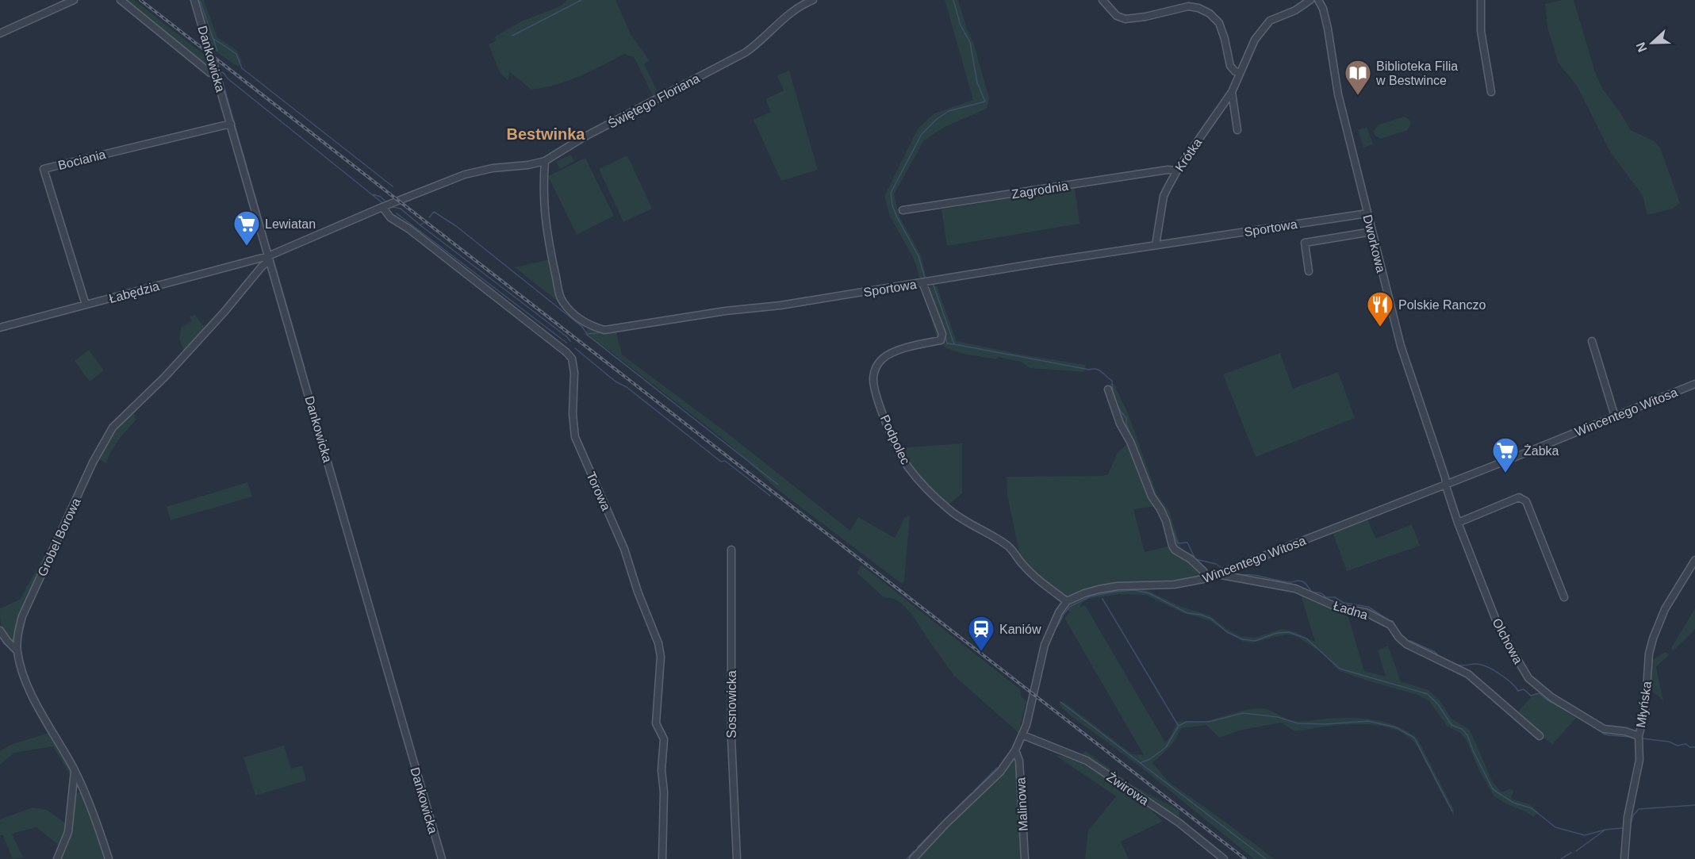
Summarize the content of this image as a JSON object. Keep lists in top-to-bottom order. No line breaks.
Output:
{"streets":{"street":["Dankowicka","Świętego Floriana","Krótka","Bociania","Zagrodnia","Sportowa","Dworkowa","Łabędzia","Wincentego Witosa","Podpolec","Torowa","Grobel Borowa","Ładna","Olchowa","Sosnowicka","Młyńska","Żwirowa","Malinowa"]},"crossings":[["Dankowicka","Świętego Floriana"],["Dankowicka","Bociania"],["Dankowicka","Łabędzia"],["Dankowicka","Grobel Borowa"],["Świętego Floriana","Sportowa"],["Świętego Floriana","Łabędzia"],["Świętego Floriana","Torowa"],["Świętego Floriana","Grobel Borowa"],["Krótka","Zagrodnia"],["Krótka","Sportowa"],["Bociania","Łabędzia"],["Sportowa","Dworkowa"],["Sportowa","Podpolec"],["Dworkowa","Wincentego Witosa"],["Dworkowa","Olchowa"],["Łabędzia","Grobel Borowa"],["Wincentego Witosa","Podpolec"],["Wincentego Witosa","Ładna"],["Wincentego Witosa","Olchowa"],["Olchowa","Młyńska"]],"districts":["Bestwinka"],"places":{"library":["Biblioteka Filia w Bestwince"],"supermarket":["Lewiatan","Żabka"],"restaurant":["Polskie Ranczo"],"station":["Kaniów"]},"north":"left"}
